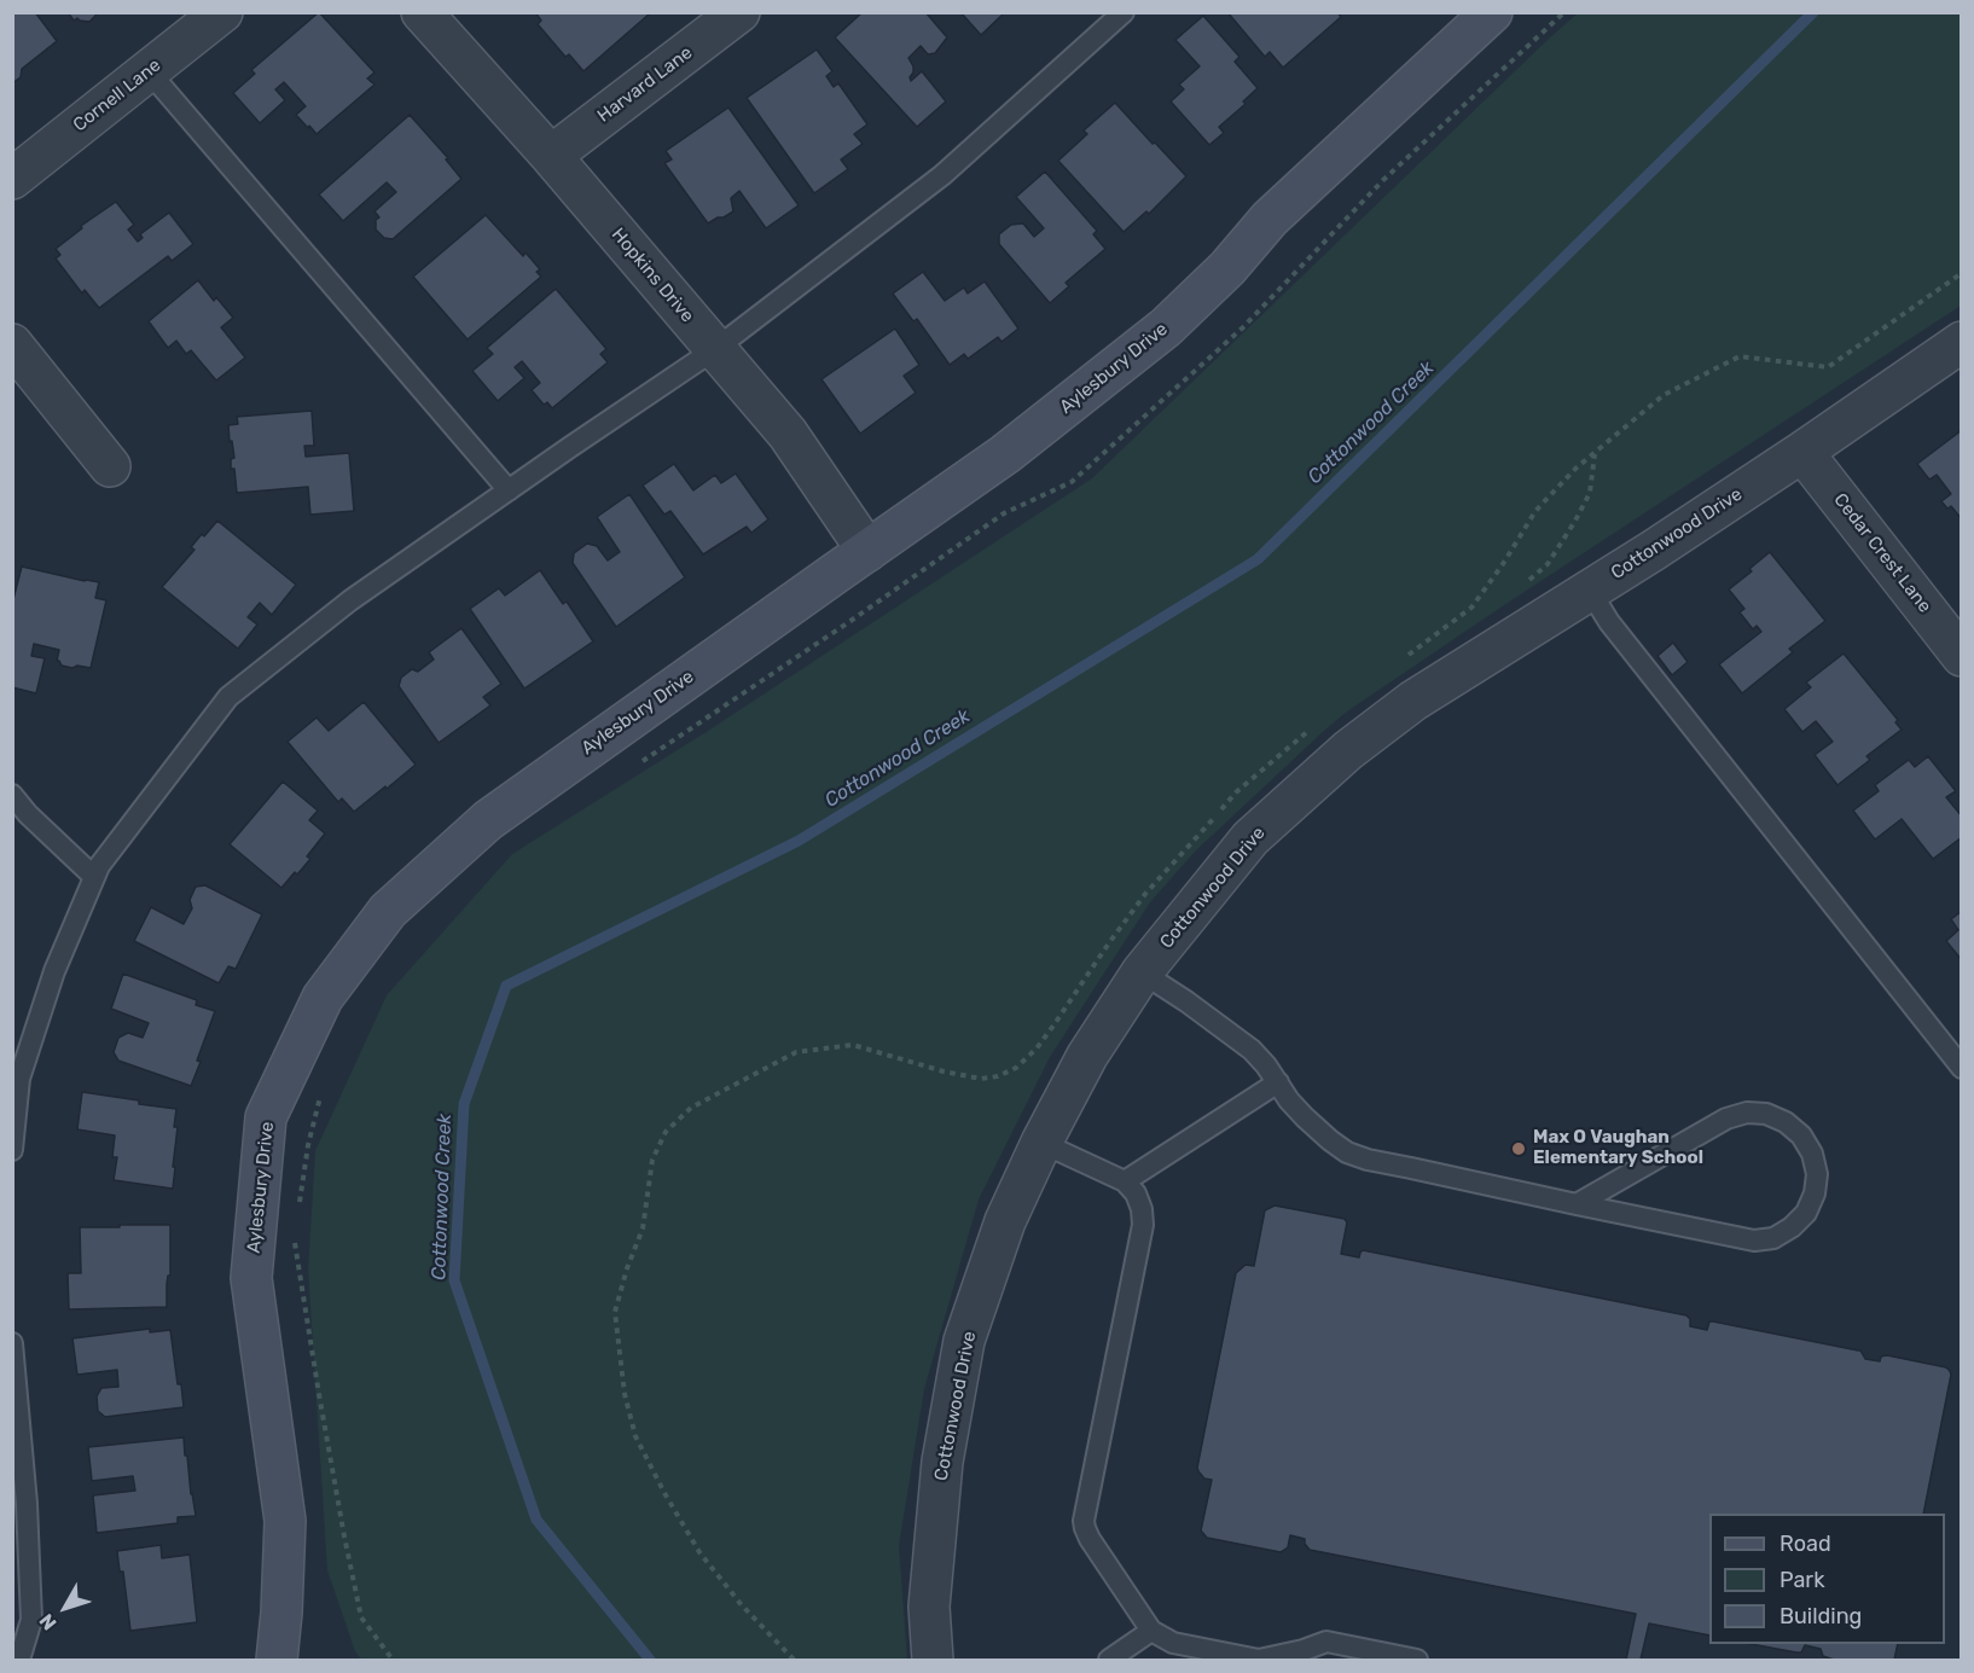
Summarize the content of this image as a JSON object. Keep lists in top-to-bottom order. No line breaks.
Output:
{"streets":{"street":["Harvard Lane","Cornell Lane","Hopkins Drive","Aylesbury Drive","Cottonwood Drive","Cedar Crest Lane"]},"crossings":[["Harvard Lane","Hopkins Drive"],["Hopkins Drive","Aylesbury Drive"],["Cottonwood Drive","Cedar Crest Lane"]],"water":["Cottonwood Creek"],"places":["Max O Vaughan Elementary School"],"legend":["Road","Park","Building"],"north":"bottom left"}
